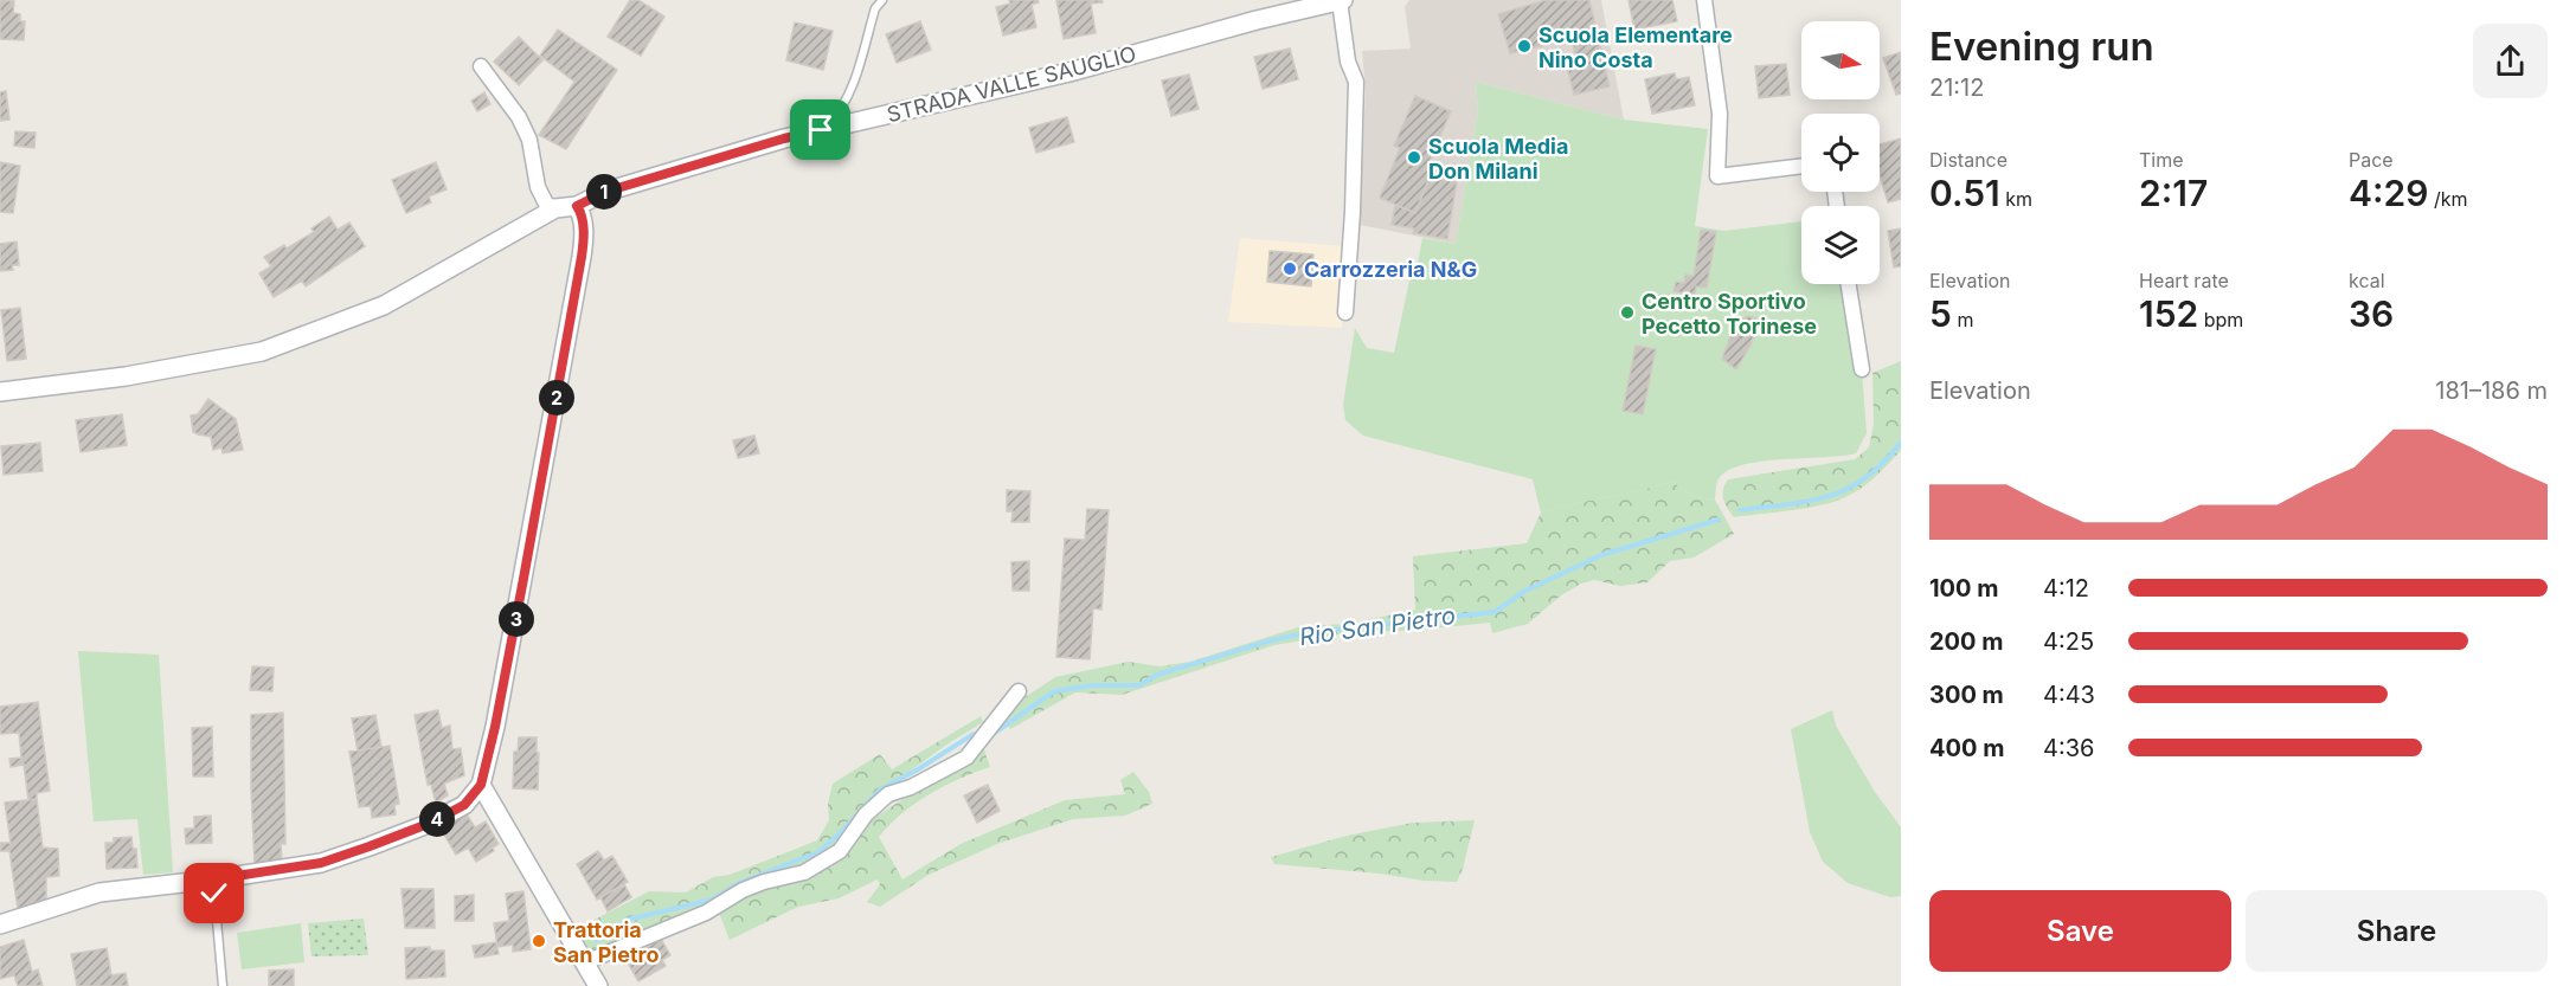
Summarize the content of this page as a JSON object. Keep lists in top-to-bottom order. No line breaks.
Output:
{"streets":{"street":["STRADA VALLE SAUGLIO"]},"water":["Rio San Pietro"],"places":["Scuola Elementare Nino Costa","Scuola Media Don Milani","Carrozzeria N&G","Centro Sportivo Pecetto Torinese","Trattoria San Pietro"],"north":"right","page":{"heading":["Evening run","21:12"],"stats":[["Distance","0.51 km"],["Time","2:17"],["Pace","4:29 /km"],["Elevation","5 m"],["Heart rate","152 bpm"],["kcal","36"]],"pins":["1","2","3","4"],"chart":["Elevation","181–186 m"],"list":[{"name":"100 m","note":"4:12"},{"name":"200 m","note":"4:25"},{"name":"300 m","note":"4:43"},{"name":"400 m","note":"4:36"}],"buttons":["Save","Share"]}}
